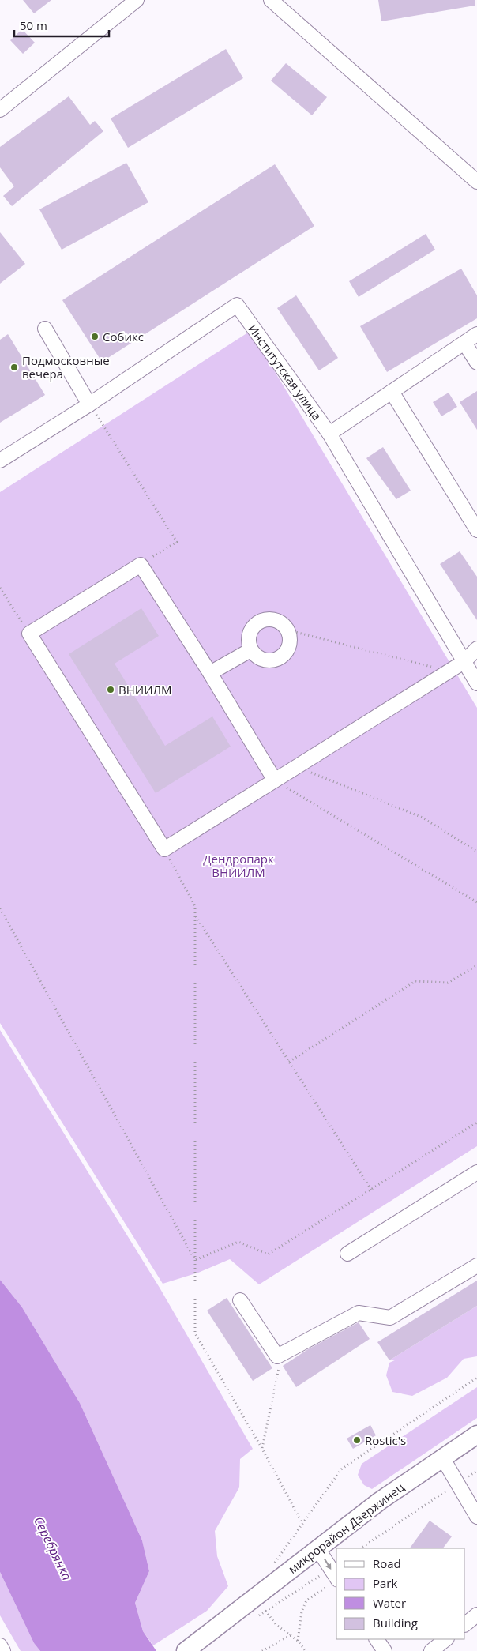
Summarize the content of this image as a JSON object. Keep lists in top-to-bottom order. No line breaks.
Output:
{"streets":{"main road":["микрорайон Дзержинец"],"street":["Институтская улица"]},"water":["Серебрянка"],"parks":["Дендропарк ВНИИЛМ"],"places":["Собикс","Подмосковные вечера","ВНИИЛМ","Rostic's"],"legend":["Road","Park","Water","Building"],"scale_bar":"50 m"}
